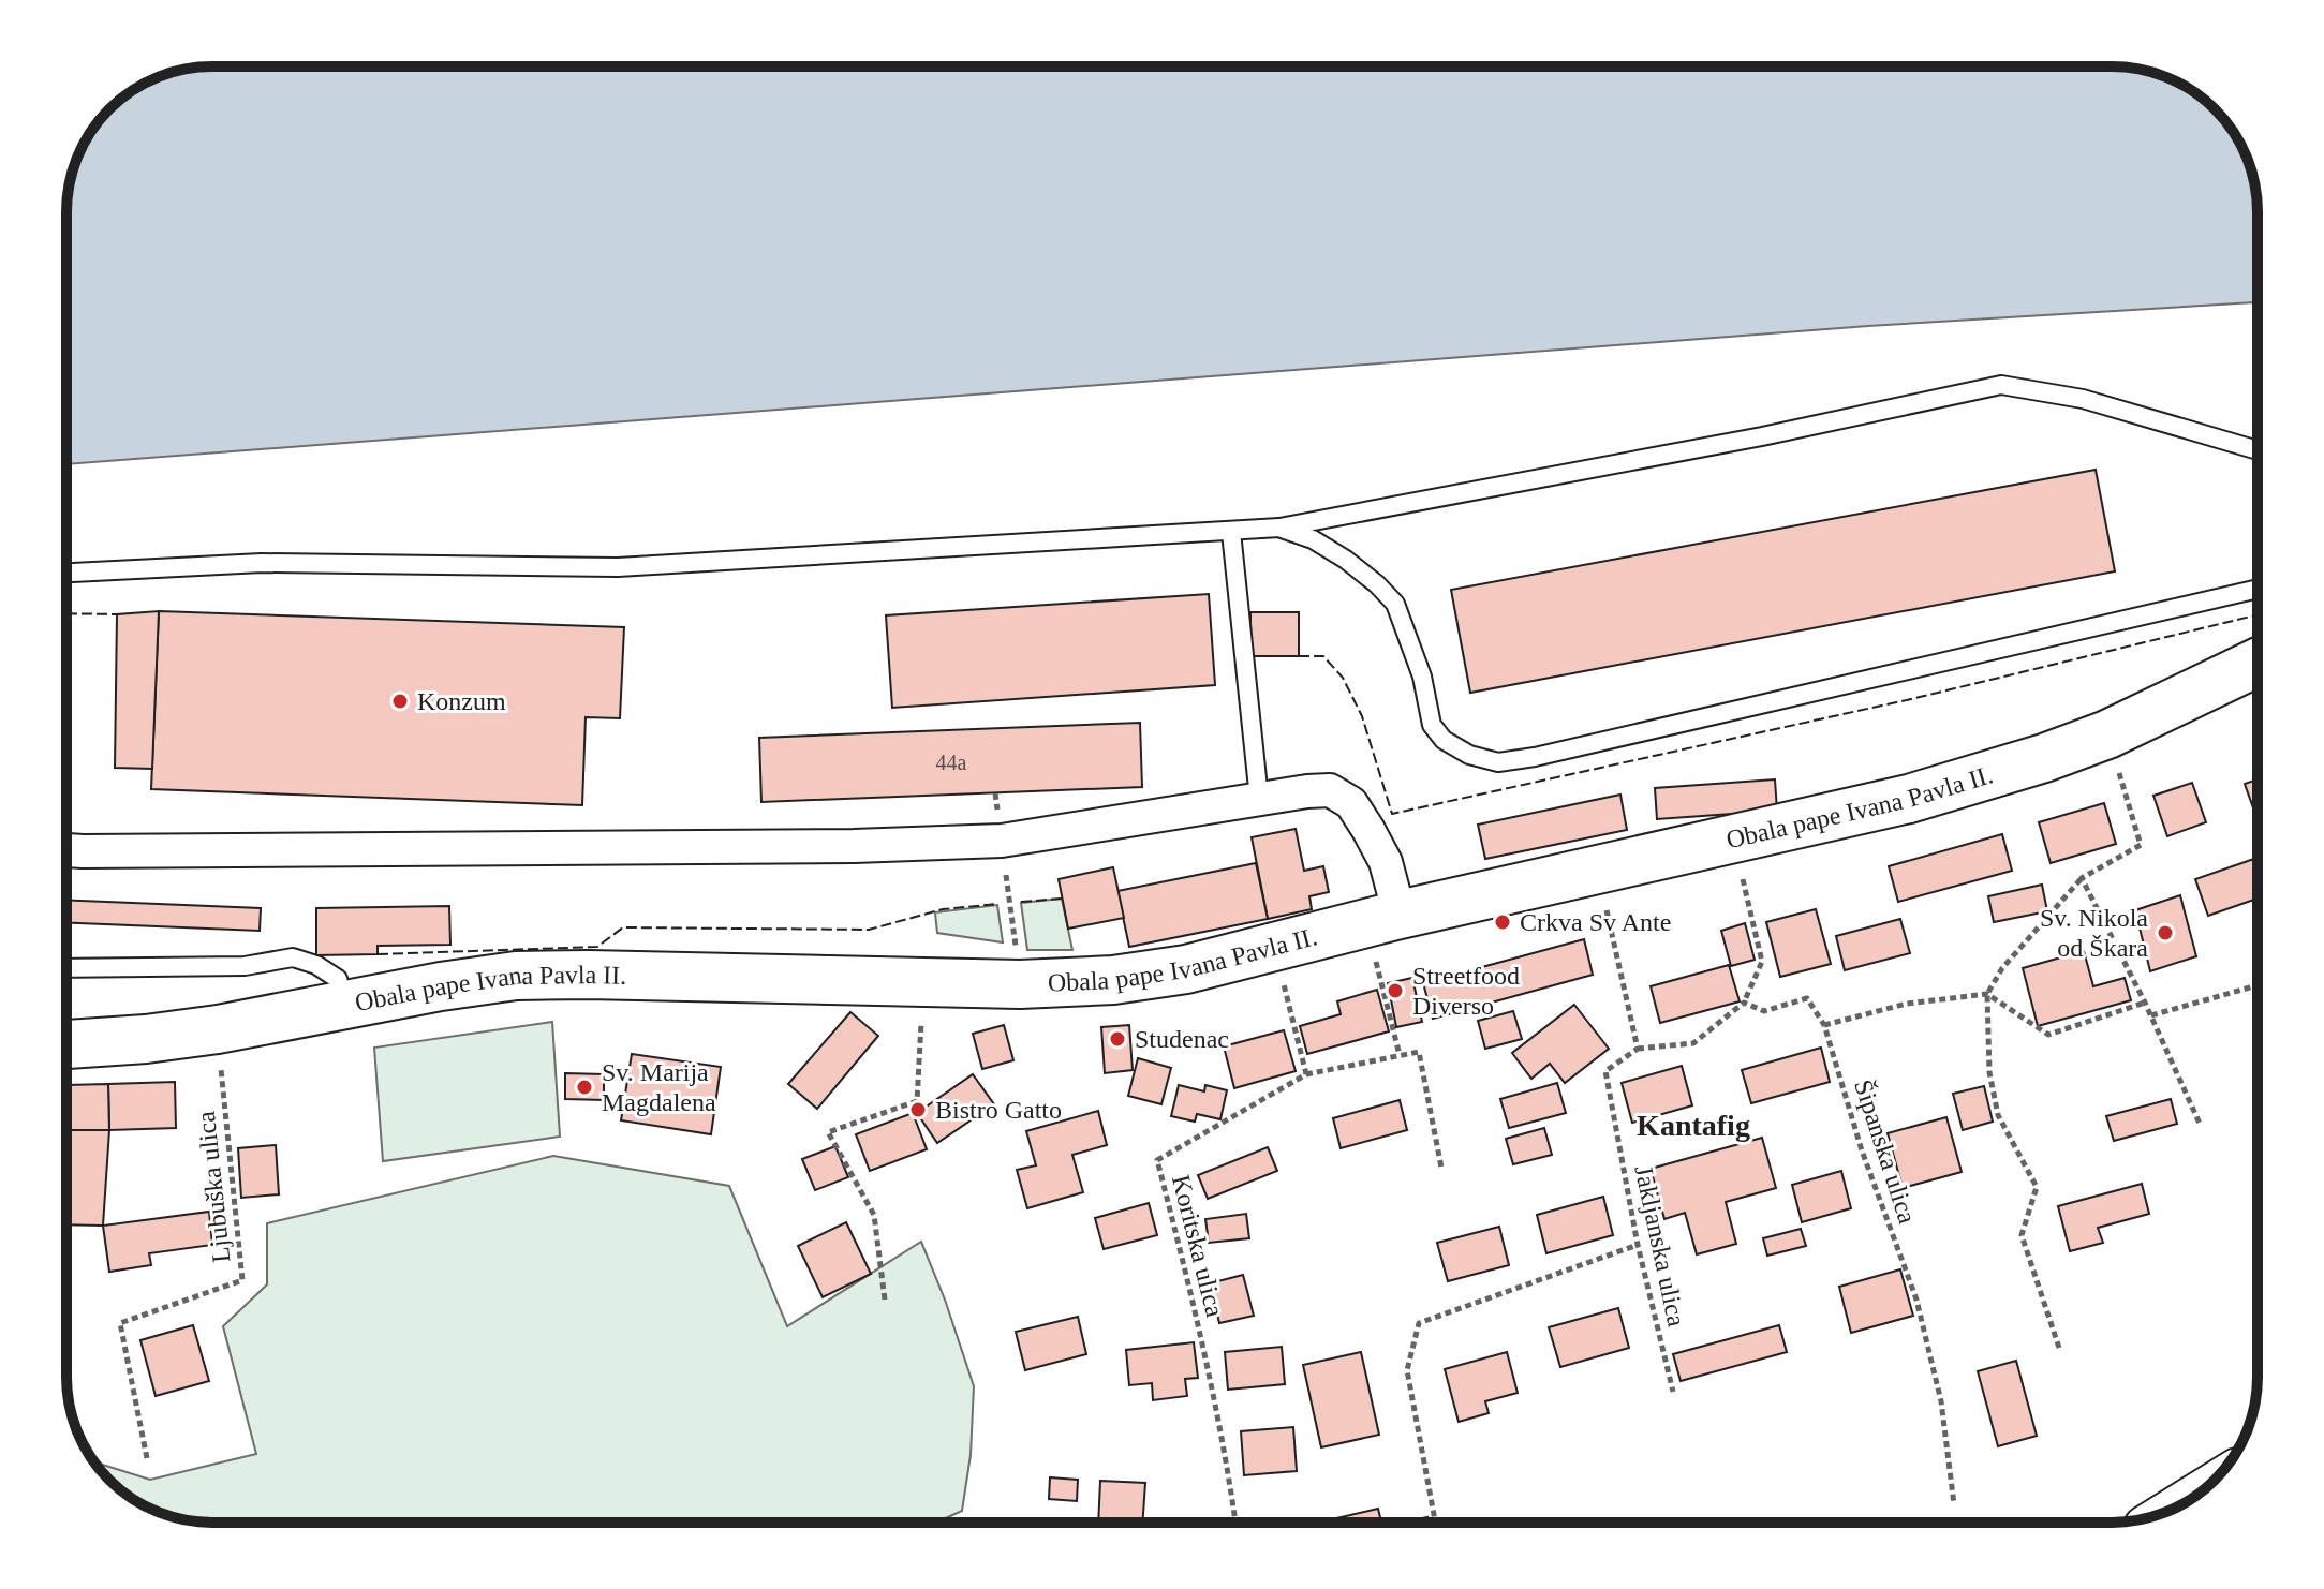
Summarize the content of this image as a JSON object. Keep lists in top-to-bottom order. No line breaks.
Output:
{"streets":{"main road":["Obala pape Ivana Pavla II."],"path":["Šipanska ulica","Ljubuška ulica","Koritska ulica","Jakljanska ulica"]},"crossings":[["Obala pape Ivana Pavla II.","Ljubuška ulica"]],"districts":["Kantafig"],"places":["Konzum","Crkva Sv Ante","Sv. Nikola od Škara","Streetfood Diverso","Studenac","Sv. Marija Magdalena","Bistro Gatto"],"house_numbers":["44a"]}
